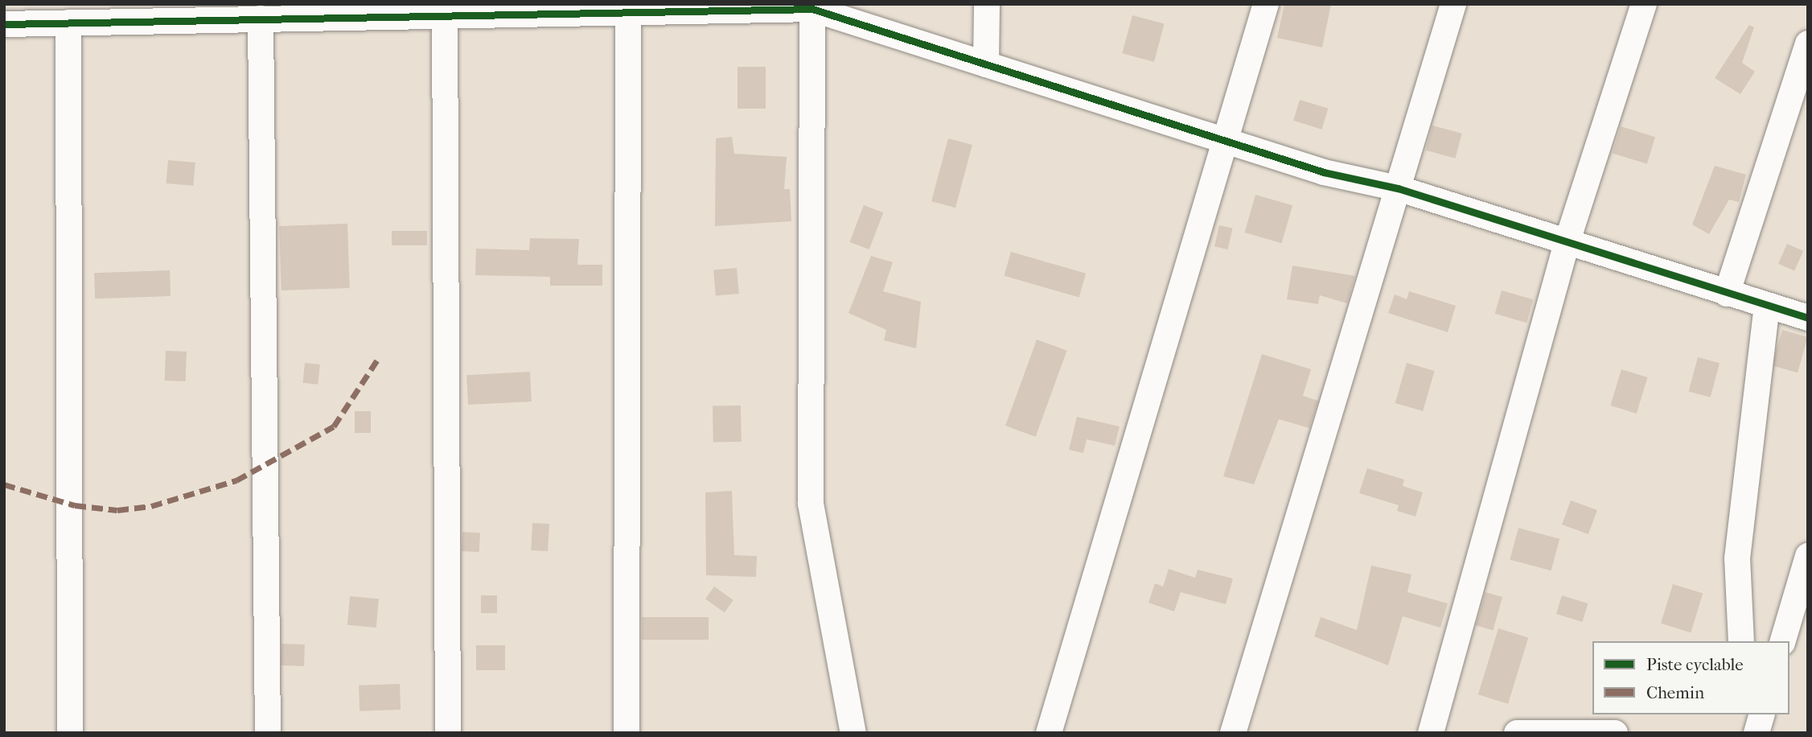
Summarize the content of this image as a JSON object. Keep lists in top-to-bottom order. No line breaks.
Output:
{"legend":["Piste cyclable","Chemin"]}
